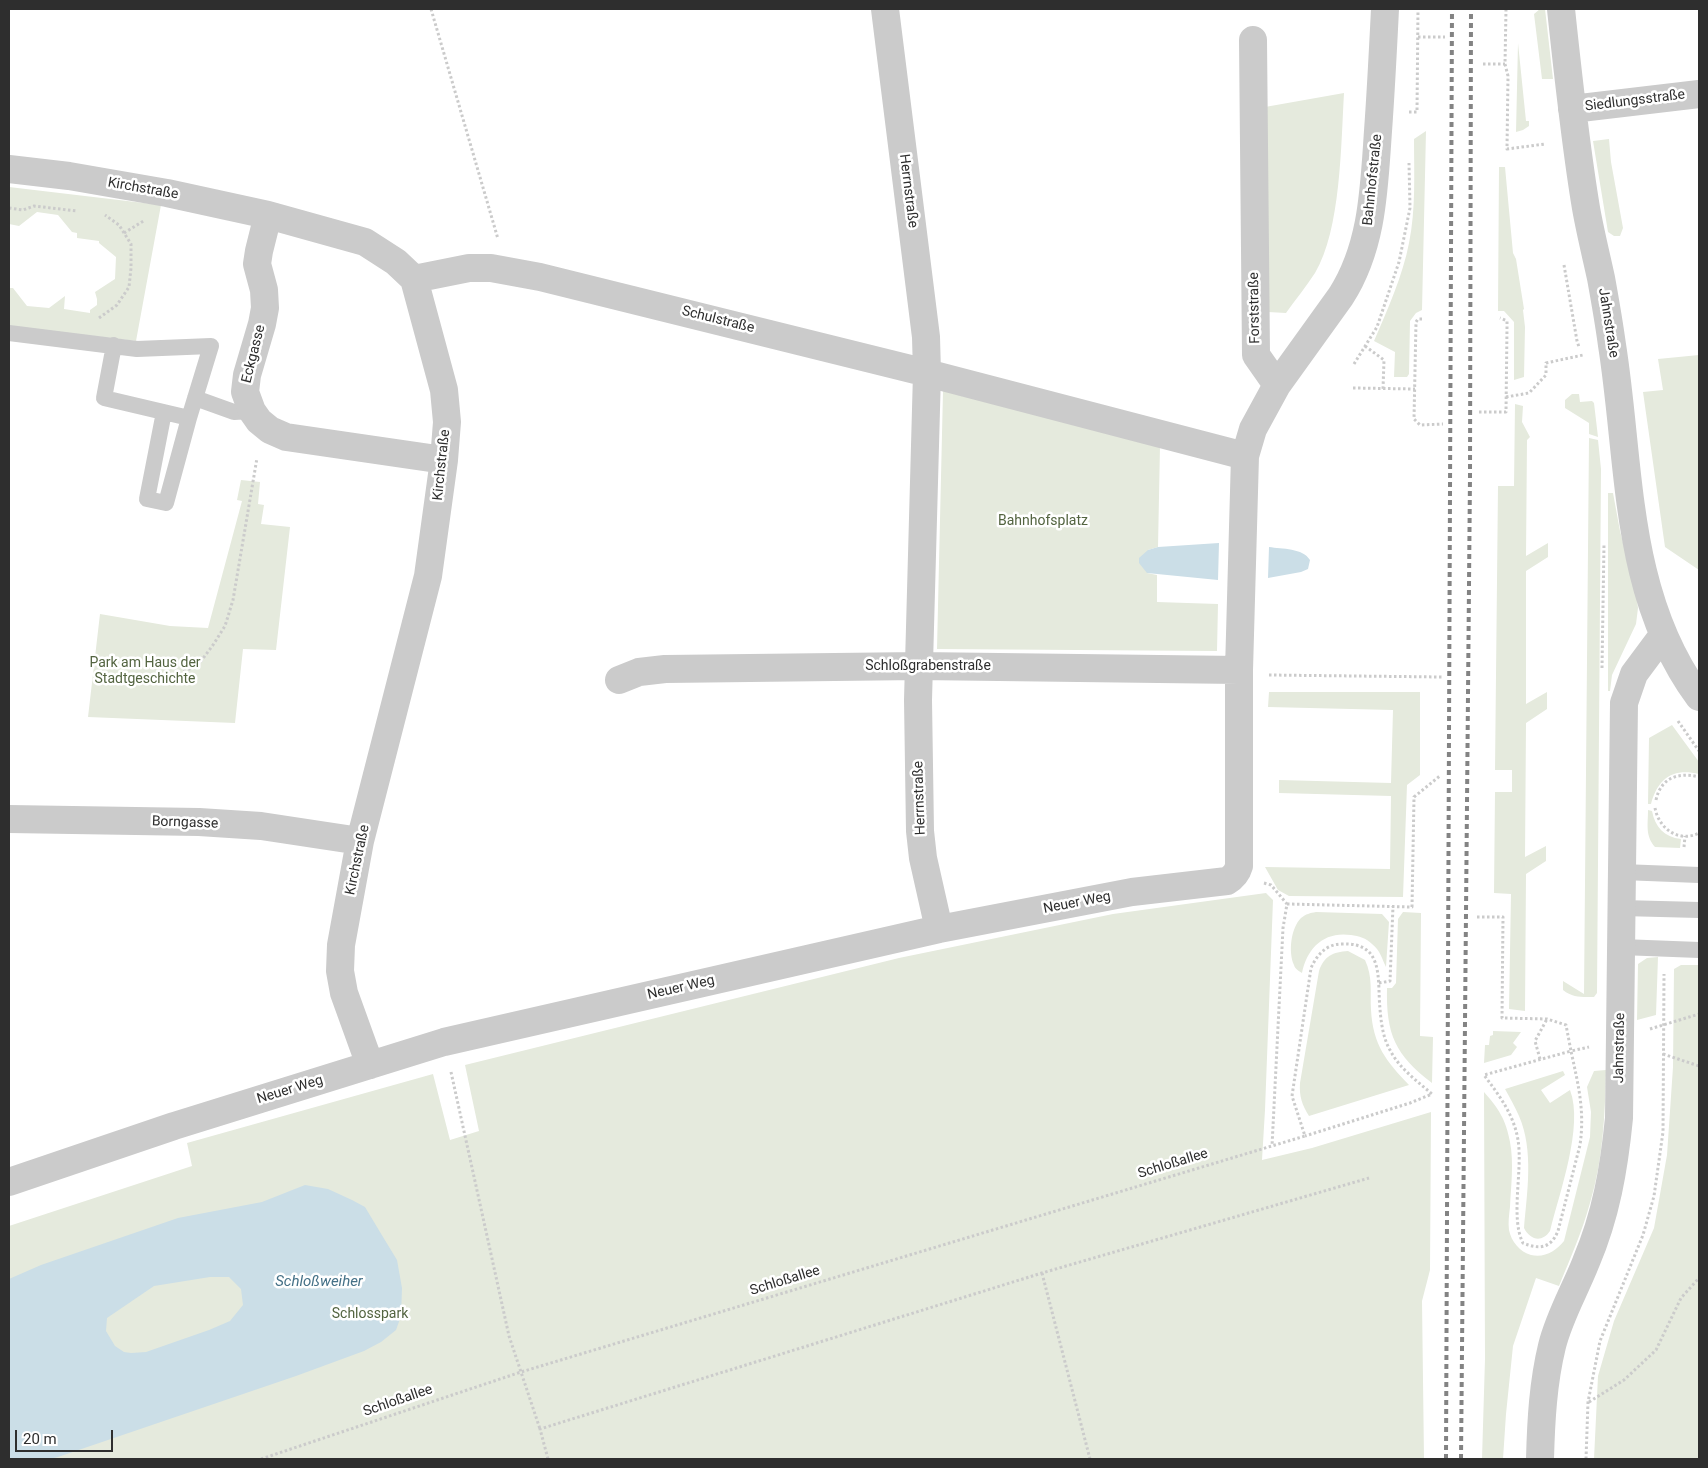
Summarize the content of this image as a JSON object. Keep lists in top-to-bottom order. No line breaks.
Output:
{"streets":{"street":["Siedlungsstraße","Bahnhofstraße","Kirchstraße","Herrnstraße","Forststraße","Schulstraße","Jahnstraße","Eckgasse","Schloßgrabenstraße","Borngasse","Neuer Weg"],"path":["Schloßallee"]},"crossings":[["Siedlungsstraße","Jahnstraße"],["Bahnhofstraße","Forststraße"],["Kirchstraße","Schulstraße"],["Kirchstraße","Eckgasse"],["Kirchstraße","Borngasse"],["Kirchstraße","Neuer Weg"],["Herrnstraße","Schulstraße"],["Herrnstraße","Schloßgrabenstraße"],["Herrnstraße","Neuer Weg"]],"water":["Schloßweiher"],"parks":["Bahnhofsplatz","Park am Haus der Stadtgeschichte","Schlosspark"],"scale_bar":"20 m"}
